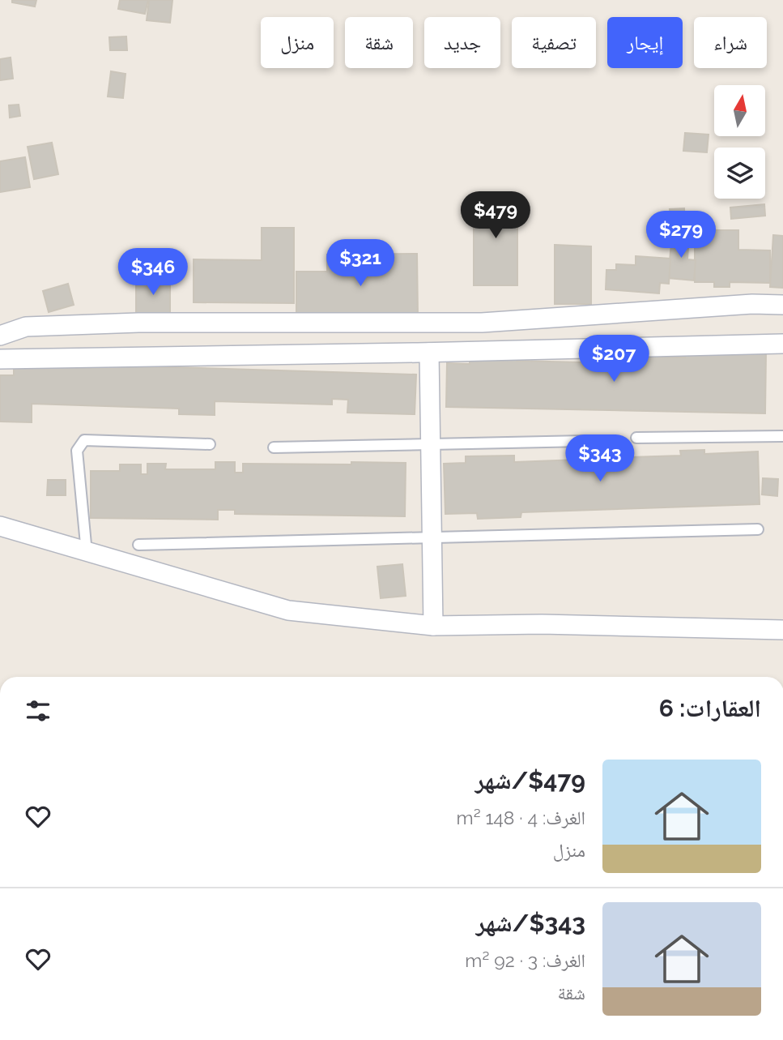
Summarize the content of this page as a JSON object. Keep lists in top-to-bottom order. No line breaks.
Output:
{"north":"top","page":{"chip":["شراء","إيجار","تصفية","جديد","شقة","منزل"],"price":["$479","$279","$321","$346","$207","$343"],"heading":"العقارات: 6","list":[{"name":"$479/شهر","note":"الغرف: 4 · 148 m² · منزل"},{"name":"$343/شهر","note":"الغرف: 3 · 92 m² · شقة"}]}}
